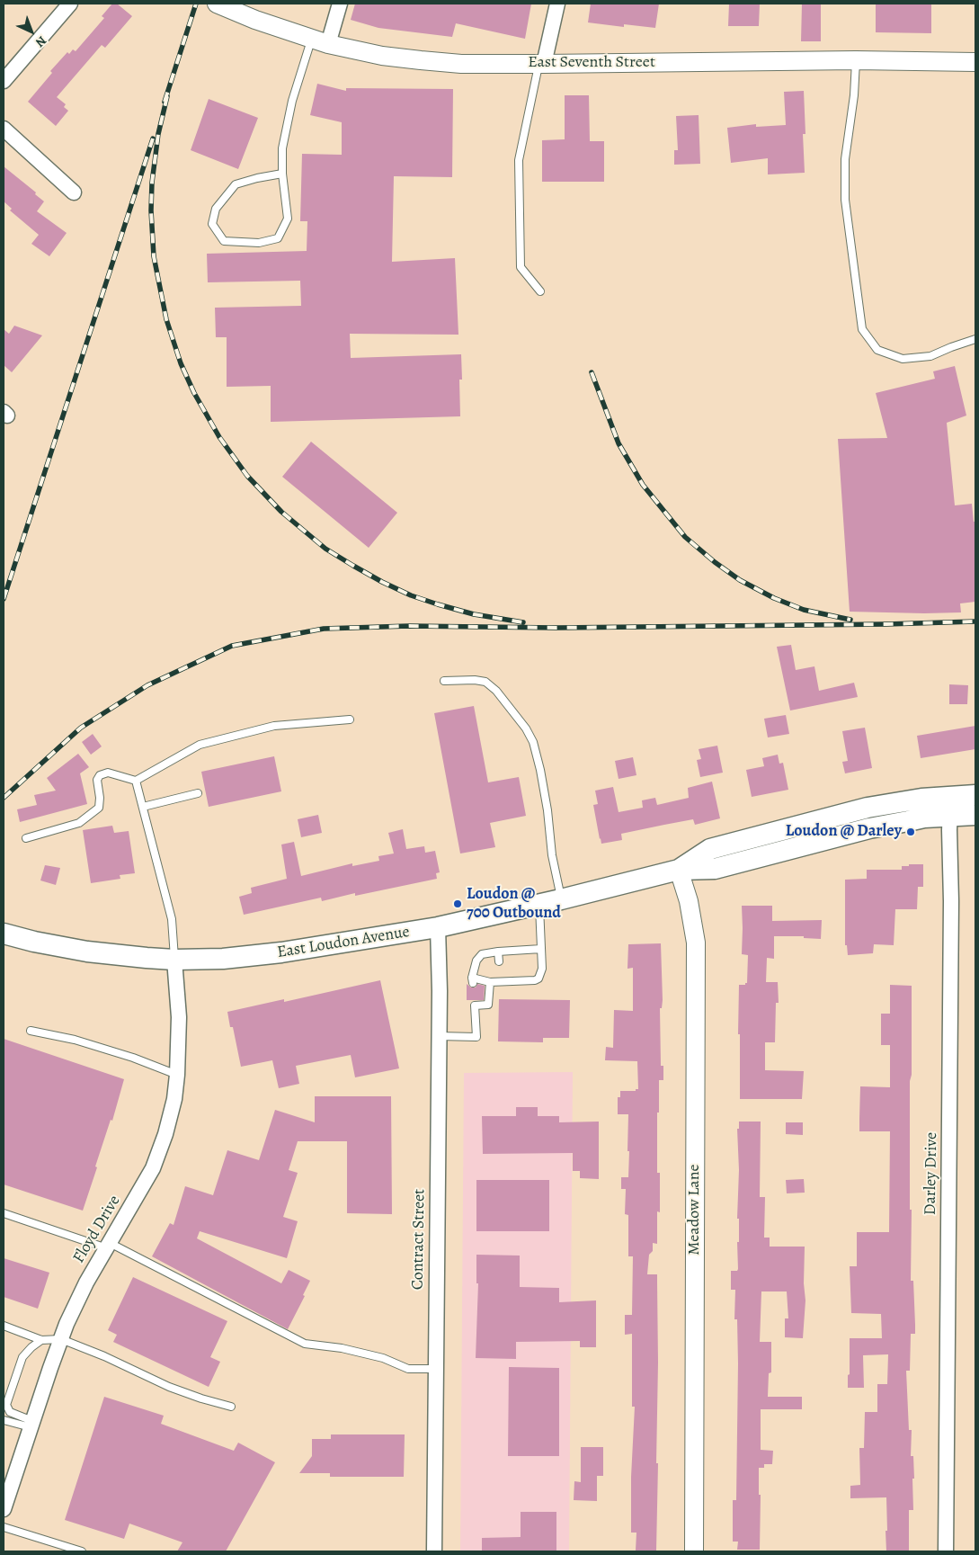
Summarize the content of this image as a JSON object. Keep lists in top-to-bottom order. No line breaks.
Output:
{"streets":{"main road":["East Loudon Avenue"],"street":["East Seventh Street","Darley Drive","Meadow Lane","Floyd Drive","Contract Street"]},"crossings":[["East Loudon Avenue","Darley Drive"],["East Loudon Avenue","Meadow Lane"],["East Loudon Avenue","Floyd Drive"],["East Loudon Avenue","Contract Street"]],"places":["Loudon @ Darley","Loudon @ 700 Outbound"],"north":"bottom right"}
